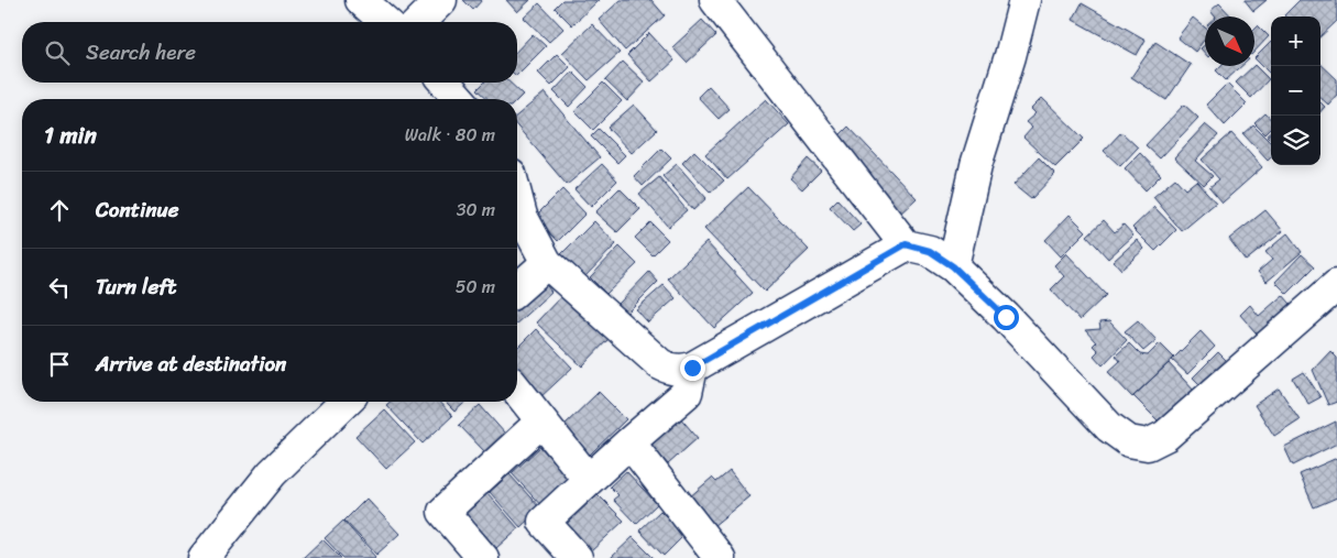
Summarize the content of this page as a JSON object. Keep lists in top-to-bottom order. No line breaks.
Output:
{"north":"bottom right","page":{"map_buttons":["+","−"],"search":"Search here","heading":["1 min","Walk · 80 m"],"list":[["Continue","30 m"],["Turn left","50 m"],"Arrive at destination"]}}
